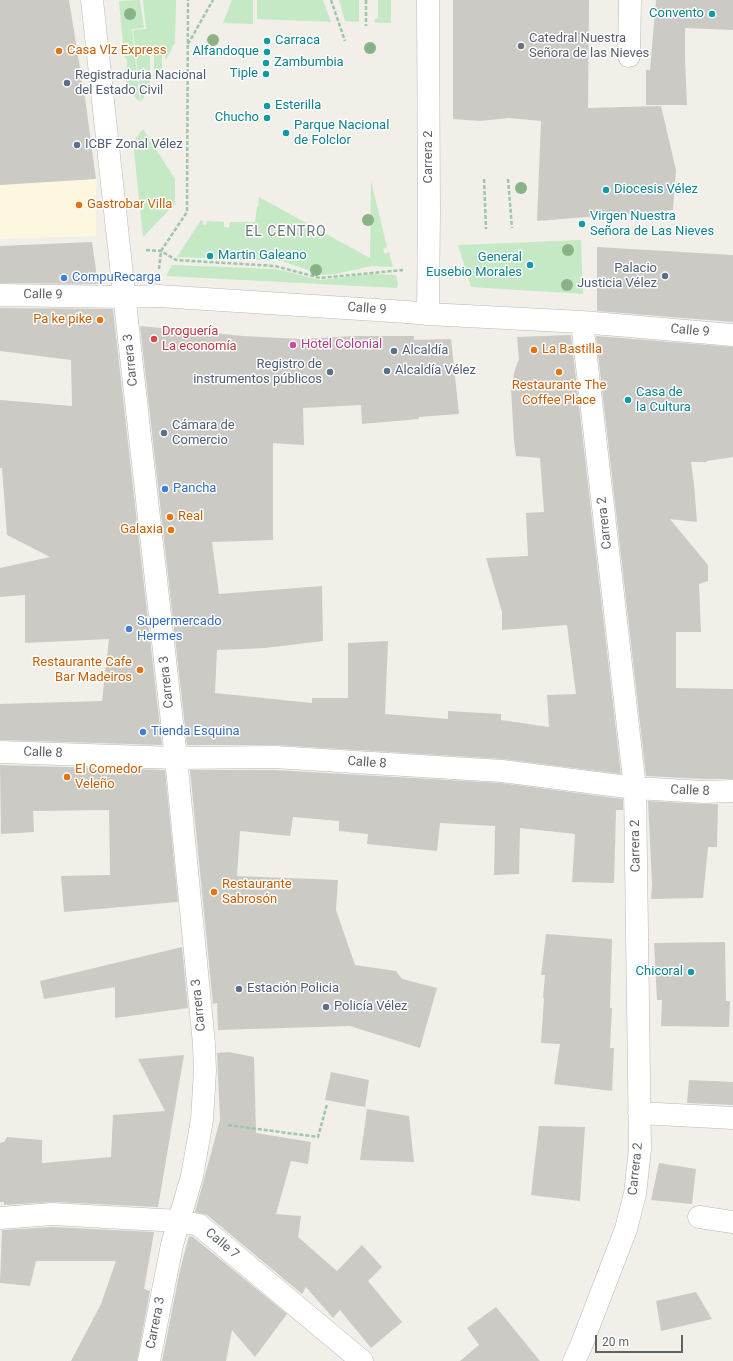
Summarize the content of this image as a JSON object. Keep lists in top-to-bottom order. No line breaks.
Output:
{"streets":{"street":["Carrera 2","Calle 9","Carrera 3","Calle 8","Calle 7"]},"crossings":[["Carrera 2","Calle 9"],["Carrera 2","Calle 8"],["Calle 9","Carrera 3"],["Carrera 3","Calle 8"],["Carrera 3","Calle 7"]],"districts":["EL CENTRO"],"places":["Convento","Carraca","Catedral Nuestra Señora de las Nieves","Casa Vlz Express","Alfandoque","Zambumbia","Tiple","Registraduria Nacional del Estado Civil","Esterilla","Chucho","Parque Nacional de Folclor","ICBF Zonal Vélez","Diocesis Vélez","Gastrobar Villa","Virgen Nuestra Señora de Las Nieves","Martin Galeano","General Eusebio Morales","Palacio Justicia Vélez","CompuRecarga","Pa ke pike","Droguería La economía","Hotel Colonial","La Bastilla","Alcaldía","Alcaldía Vélez","Registro de instrumentos públicos","Restaurante The Coffee Place","Casa de la Cultura","Cámara de Comercio","Pancha","Real","Galaxia","Supermercado Hermes","Restaurante Cafe Bar Madeiros","Tienda Esquina","El Comedor Veleño","Restaurante Sabrosón","Chicoral","Estación Policia","Policía Vélez"],"scale_bar":"20 m"}
